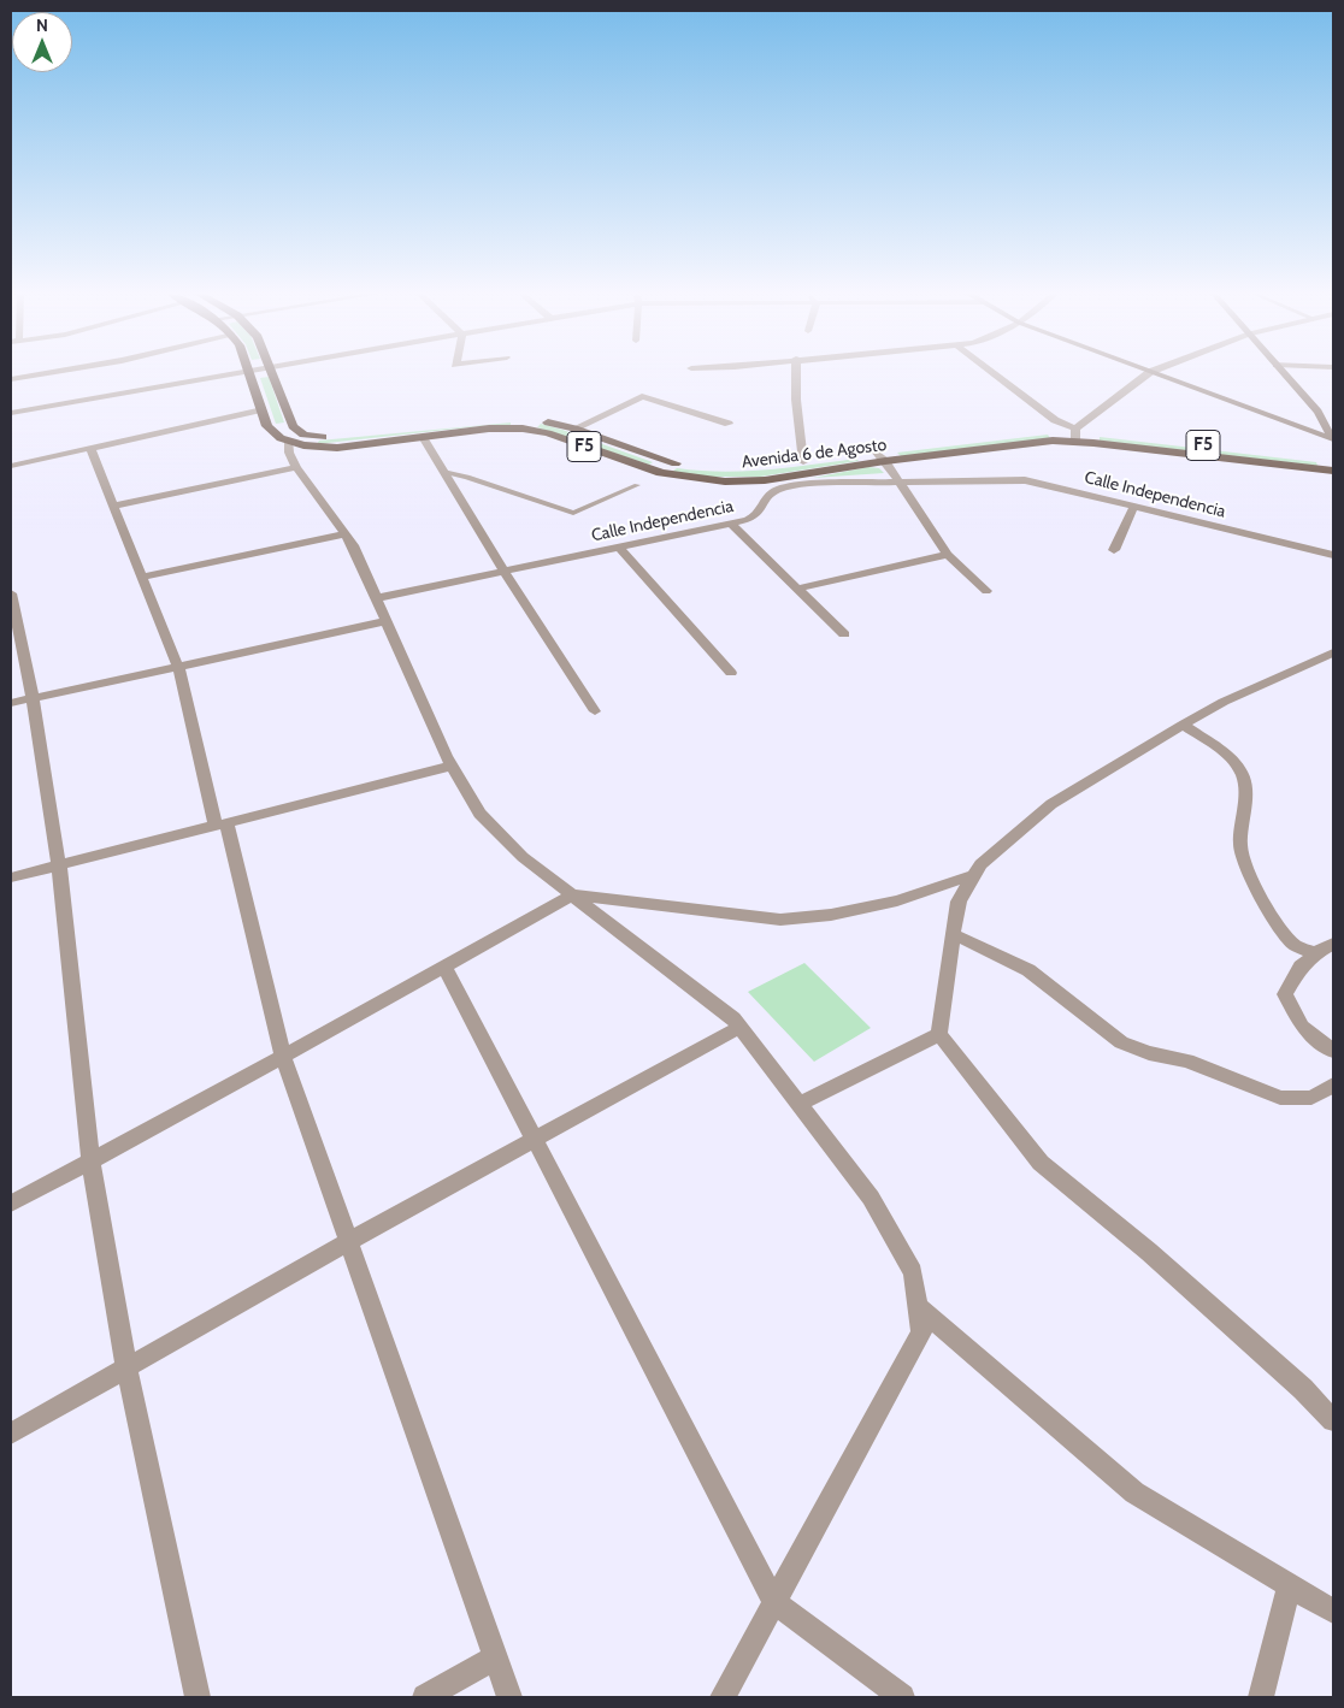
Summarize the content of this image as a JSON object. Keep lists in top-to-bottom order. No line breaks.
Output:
{"streets":{"highway":["F5","Avenida 6 de Agosto"],"street":["Calle Independencia"]},"north":"top"}
